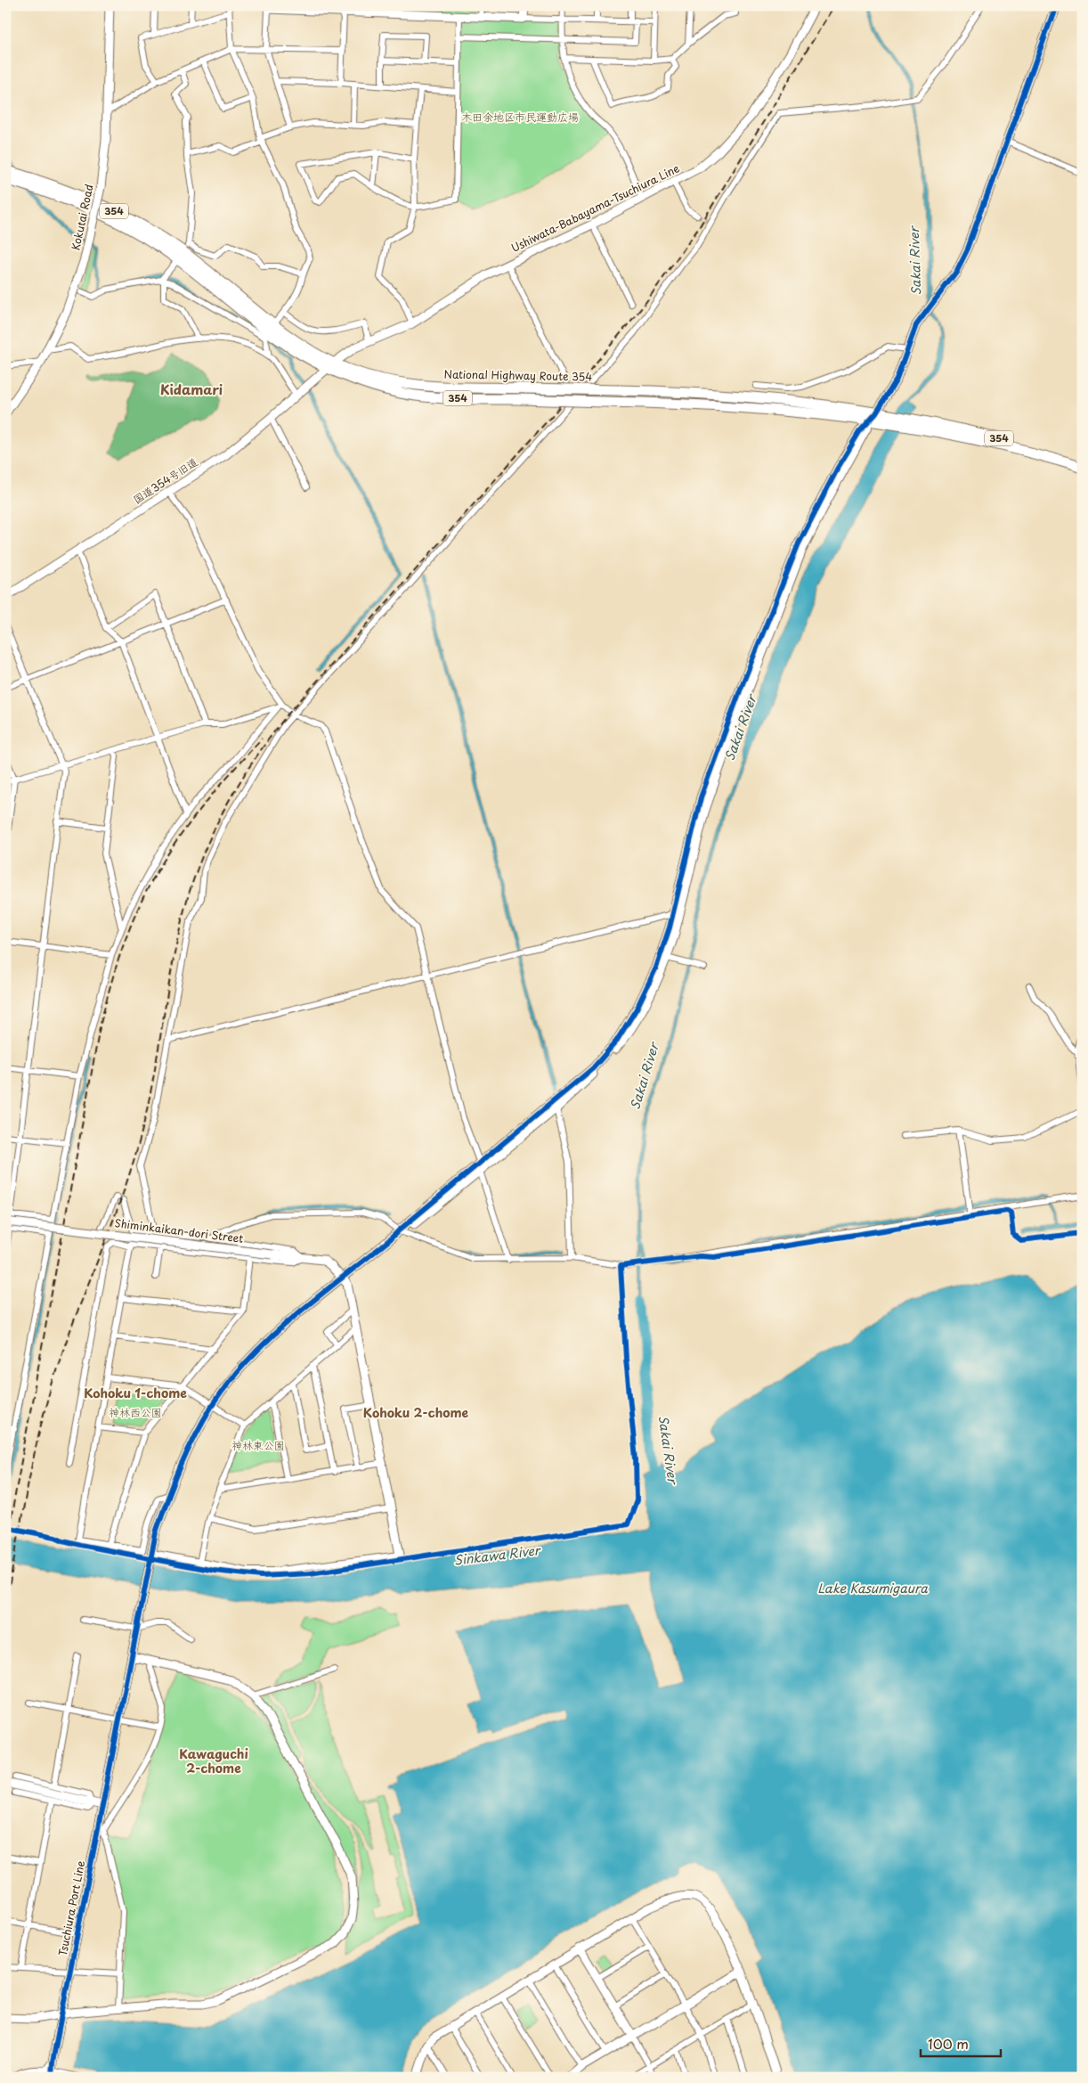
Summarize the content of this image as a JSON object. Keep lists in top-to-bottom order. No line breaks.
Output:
{"streets":{"highway":["354","National Highway Route 354"],"street":["Ushiwata-Babayama-Tsuchiura Line","Kokutai Road","国道354号旧道","Shiminkaikan-dori Street","Tsuchiura Port Line"]},"crossings":[["Ushiwata-Babayama-Tsuchiura Line","National Highway Route 354"],["Ushiwata-Babayama-Tsuchiura Line","国道354号旧道"],["National Highway Route 354","国道354号旧道"],["Shiminkaikan-dori Street","Tsuchiura Port Line"]],"districts":["Kidamari","Kohoku 1-chome","Kohoku 2-chome","Kawaguchi 2-chome"],"water":["Sakai River","Sinkawa River","Lake Kasumigaura"],"parks":["木田余地区市民運動広場","神林西公園","神林東公園"],"scale_bar":"100 m"}
